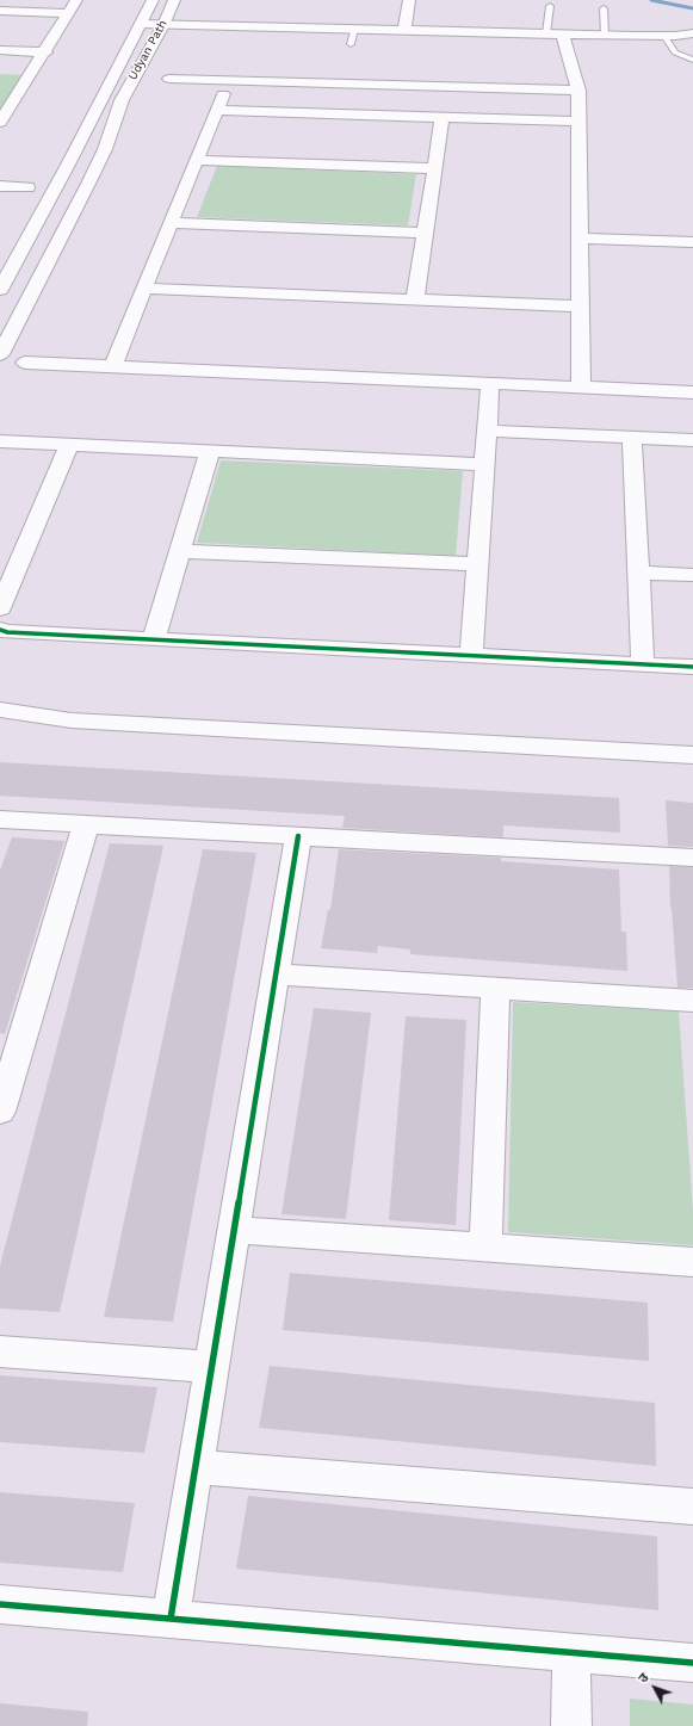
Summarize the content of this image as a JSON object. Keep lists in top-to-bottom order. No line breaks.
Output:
{"streets":{"street":["Udyan Path"]},"north":"top left"}
